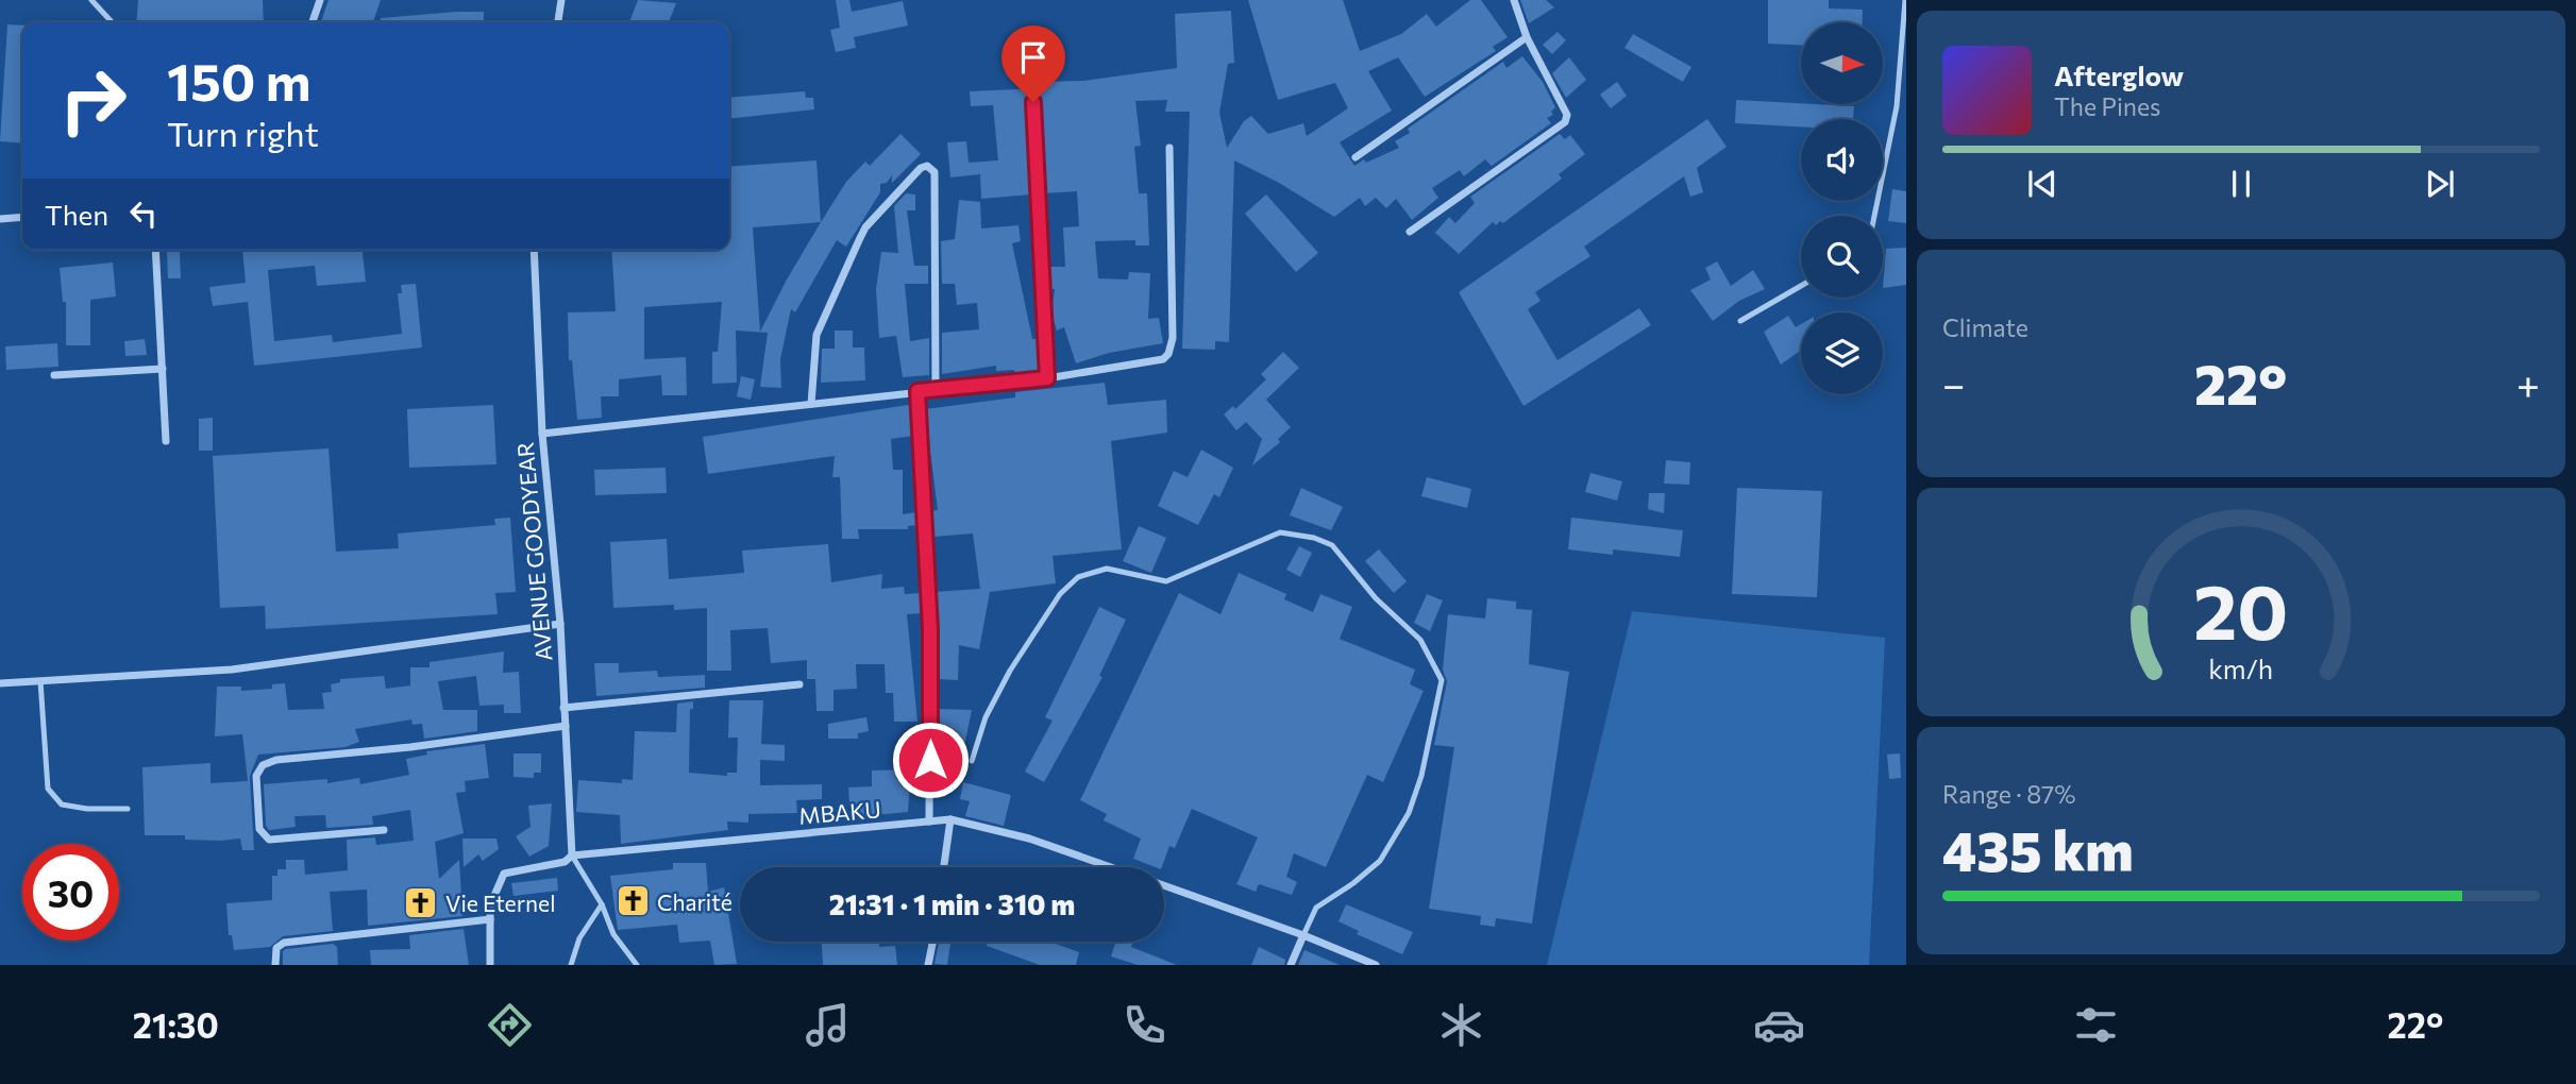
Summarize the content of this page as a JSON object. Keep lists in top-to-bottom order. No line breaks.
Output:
{"streets":{"street":["AVENUE GOODYEAR","MBAKU"]},"crossings":[["AVENUE GOODYEAR","MBAKU"]],"places":{"church":["Charité","Vie Eternel"]},"north":"right","page":{"turn":["150 m","Turn right"],"song":["Afterglow","The Pines"],"then":"Then","tile":["Climate",["Range · 87%","435 km"]],"heat":["−","22°","+"],"limit":"30","trip":"21:31 · 1 min · 310 m","tabs":["21:30","22°"],"gauge":["20","km/h"]}}
